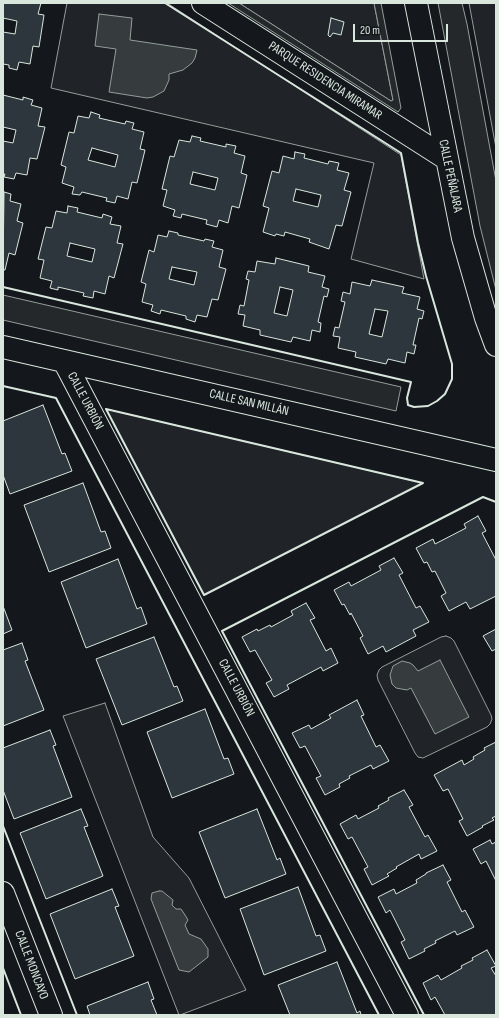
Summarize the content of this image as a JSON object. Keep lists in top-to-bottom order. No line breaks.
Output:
{"streets":{"street":["PARQUE RESIDENCIA MIRAMAR","CALLE PEÑALARA","CALLE URBIÓN","CALLE SAN MILLÁN","CALLE MONCAYO"]},"crossings":[["PARQUE RESIDENCIA MIRAMAR","CALLE PEÑALARA"],["CALLE URBIÓN","CALLE SAN MILLÁN"]],"scale_bar":"20 m"}
